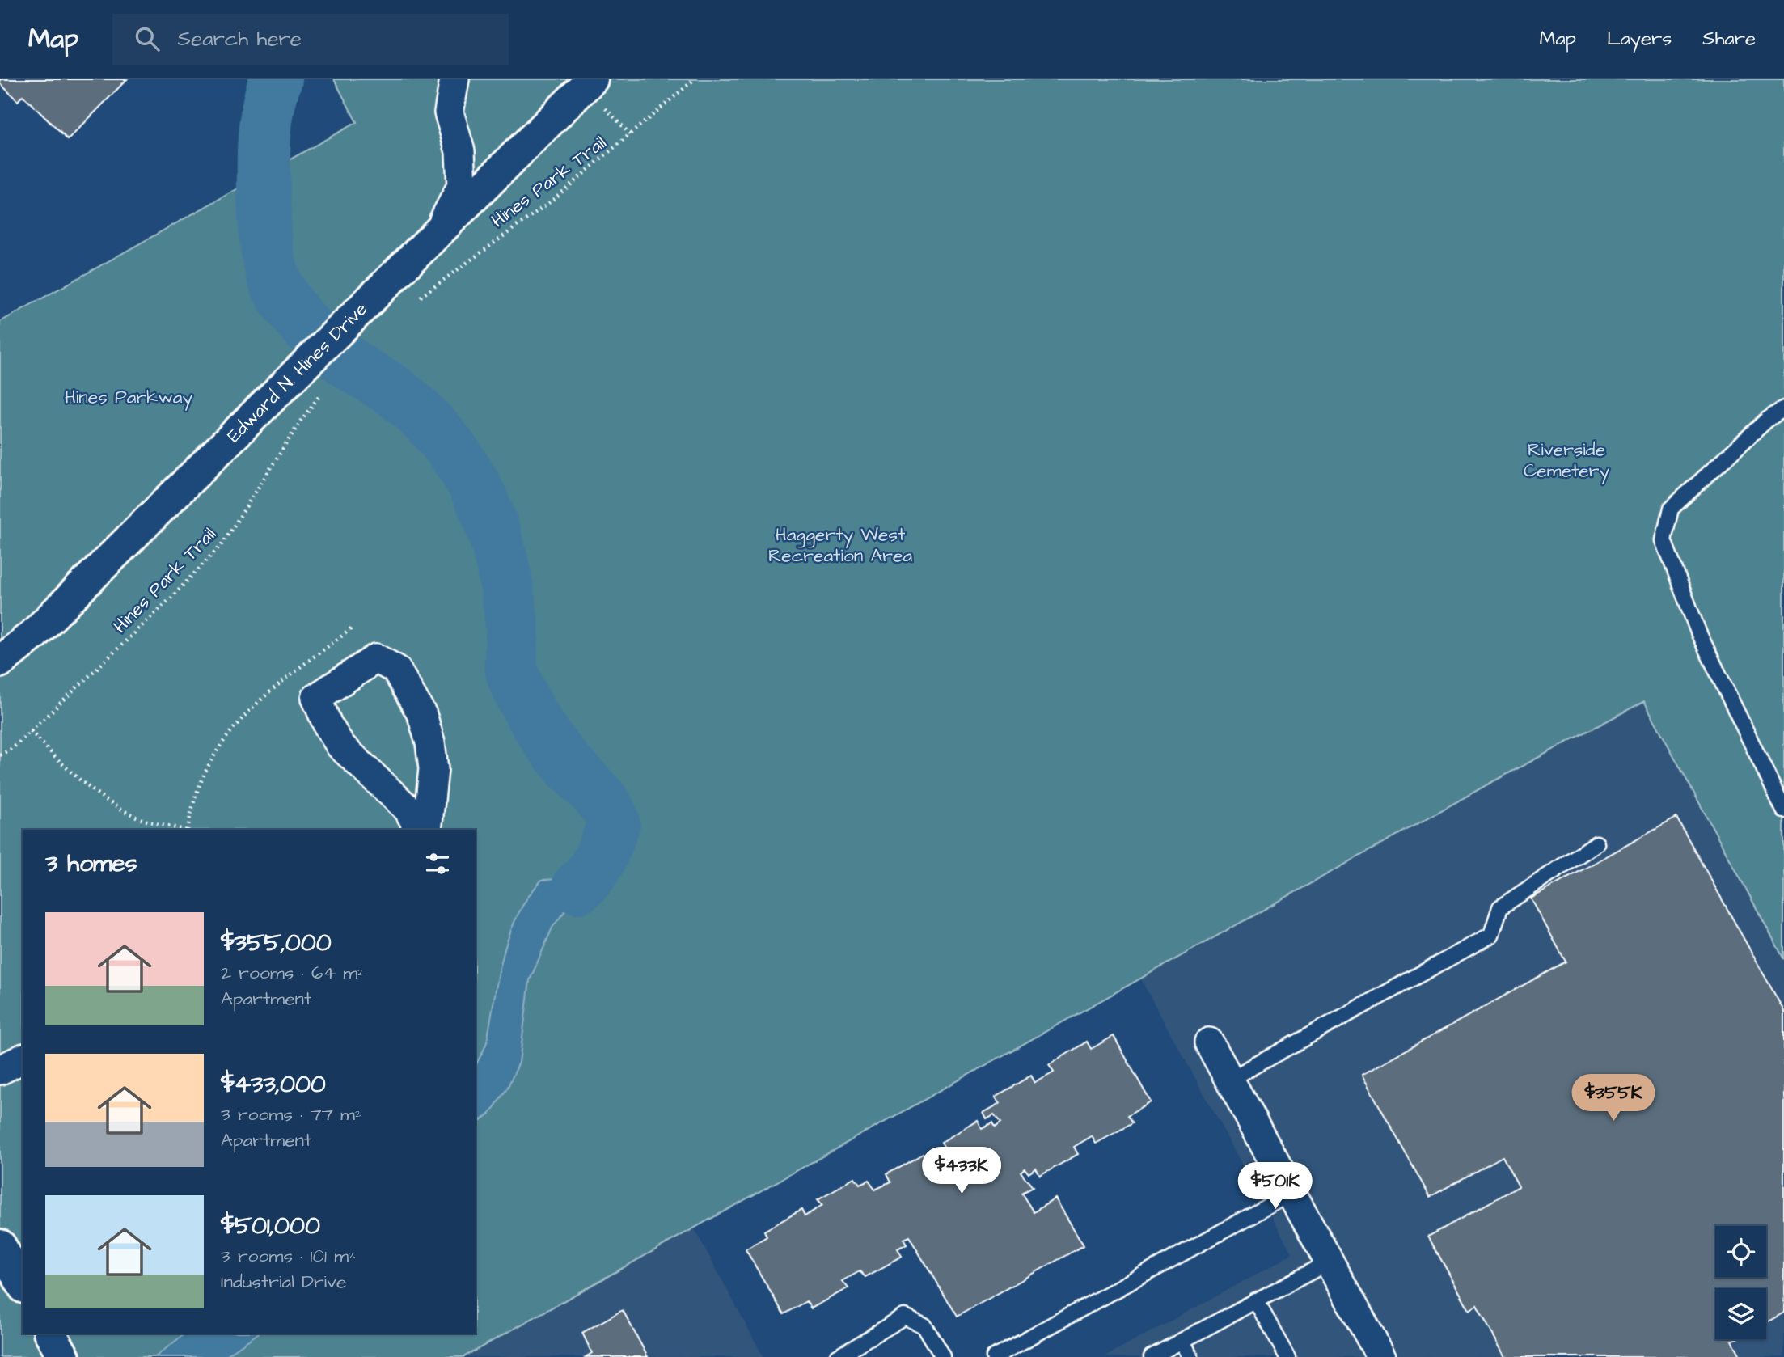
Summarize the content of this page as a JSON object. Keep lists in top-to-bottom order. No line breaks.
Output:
{"streets":{"street":["Edward N. Hines Drive"],"path":["Hines Park Trail"]},"parks":["Hines Parkway","Riverside Cemetery","Haggerty West Recreation Area"],"page":{"header":"Map","search":"Search here","nav":["Map","Layers","Share"],"heading":"3 homes","list":[{"name":"$355,000","note":"2 rooms · 64 m² · Apartment"},{"name":"$433,000","note":"3 rooms · 77 m² · Apartment"},{"name":"$501,000","note":"3 rooms · 101 m² · Industrial Drive"}],"price":["$355K","$433K","$501K"]}}
